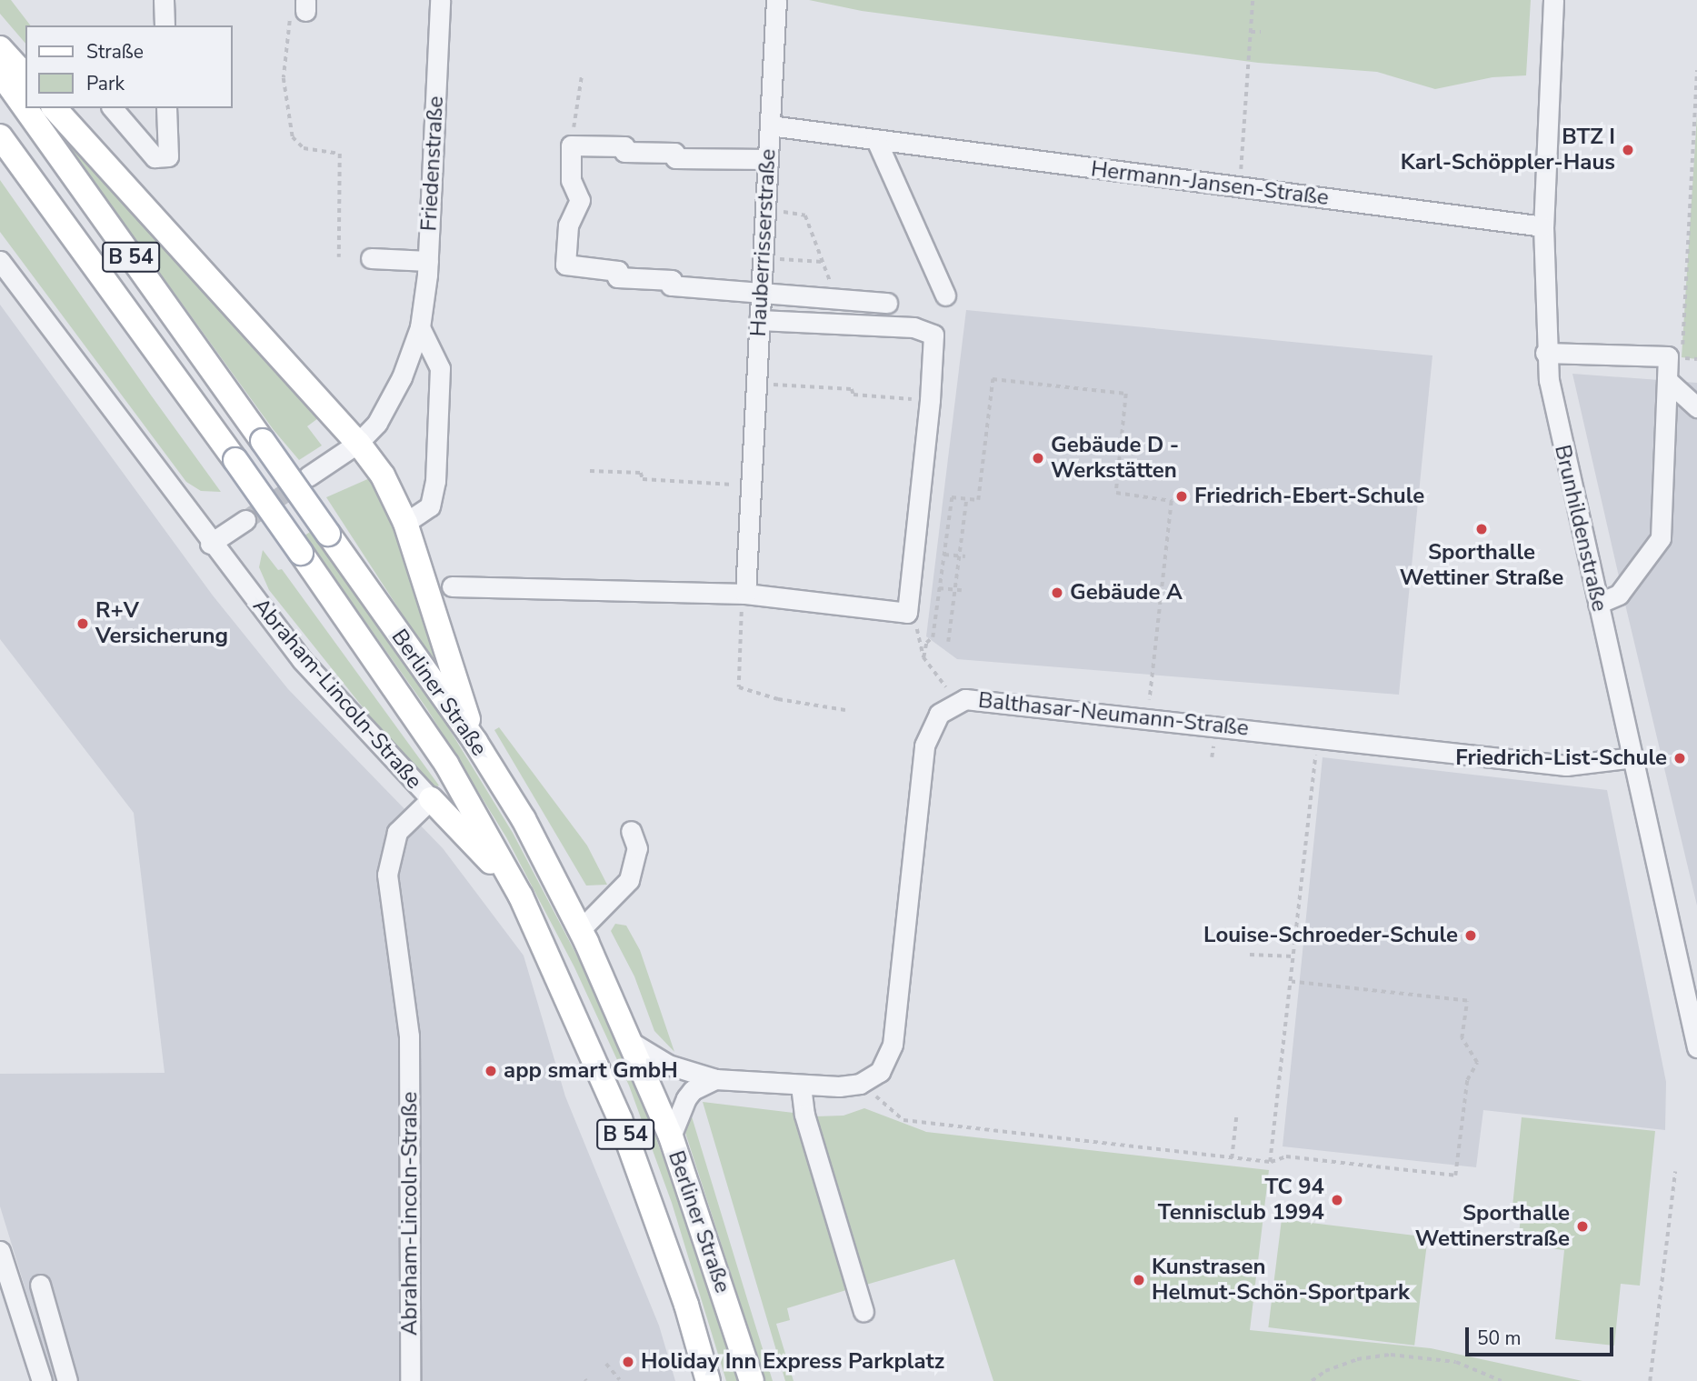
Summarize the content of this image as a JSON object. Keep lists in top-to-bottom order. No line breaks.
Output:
{"streets":{"main road":["B 54","Berliner Straße"],"street":["Friedenstraße","Hermann-Jansen-Straße","Hauberrisserstraße","Brunhildenstraße","Abraham-Lincoln-Straße","Balthasar-Neumann-Straße"]},"crossings":[["Hermann-Jansen-Straße","Hauberrisserstraße"],["Hermann-Jansen-Straße","Brunhildenstraße"],["Brunhildenstraße","Balthasar-Neumann-Straße"]],"places":["BTZ I Karl-Schöppler-Haus","Gebäude D - Werkstätten","Friedrich-Ebert-Schule","Sporthalle Wettiner Straße","Gebäude A","R+V Versicherung","Friedrich-List-Schule","Louise-Schroeder-Schule","app smart GmbH","TC 94 Tennisclub 1994","Sporthalle Wettinerstraße","Kunstrasen Helmut-Schön-Sportpark","Holiday Inn Express Parkplatz"],"legend":["Straße","Park"],"scale_bar":"50 m"}
